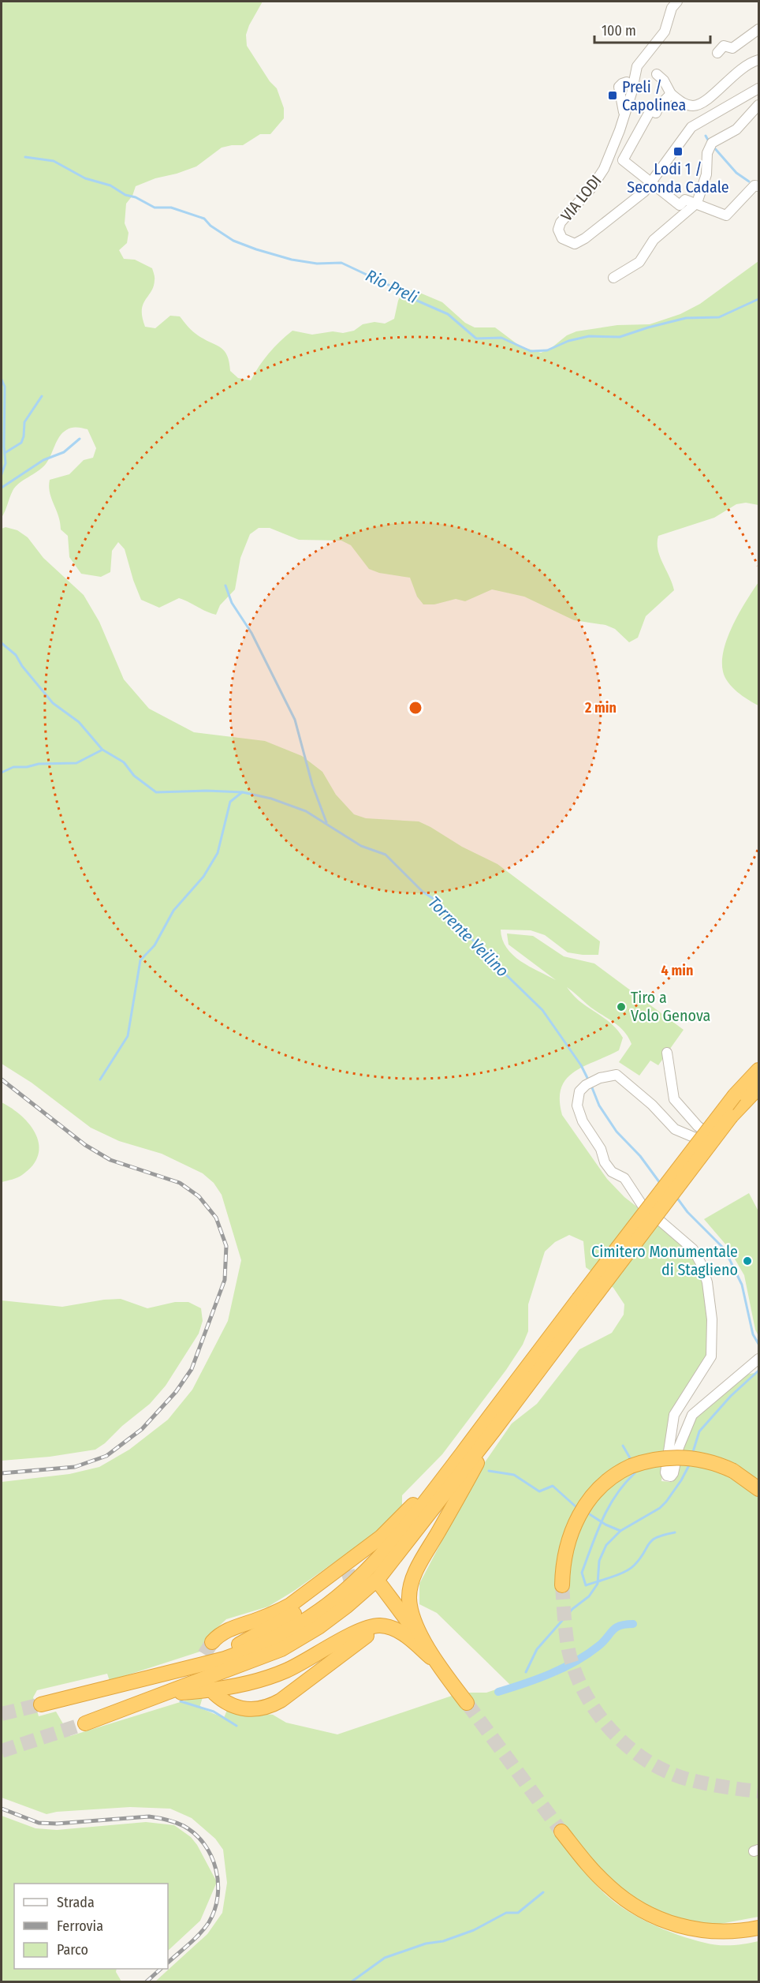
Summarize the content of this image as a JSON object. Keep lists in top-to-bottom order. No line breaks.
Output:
{"streets":{"street":["VIA LODI"]},"water":["Rio Preli","Torrente Veilino"],"places":{"transit":["Preli / Capolinea","Lodi 1 / Seconda Cadale"],"other":["Tiro a Volo Genova","Cimitero Monumentale di Staglieno"]},"legend":["Strada","Ferrovia","Parco"],"scale_bar":"100 m","rings":["2 min","4 min"]}
